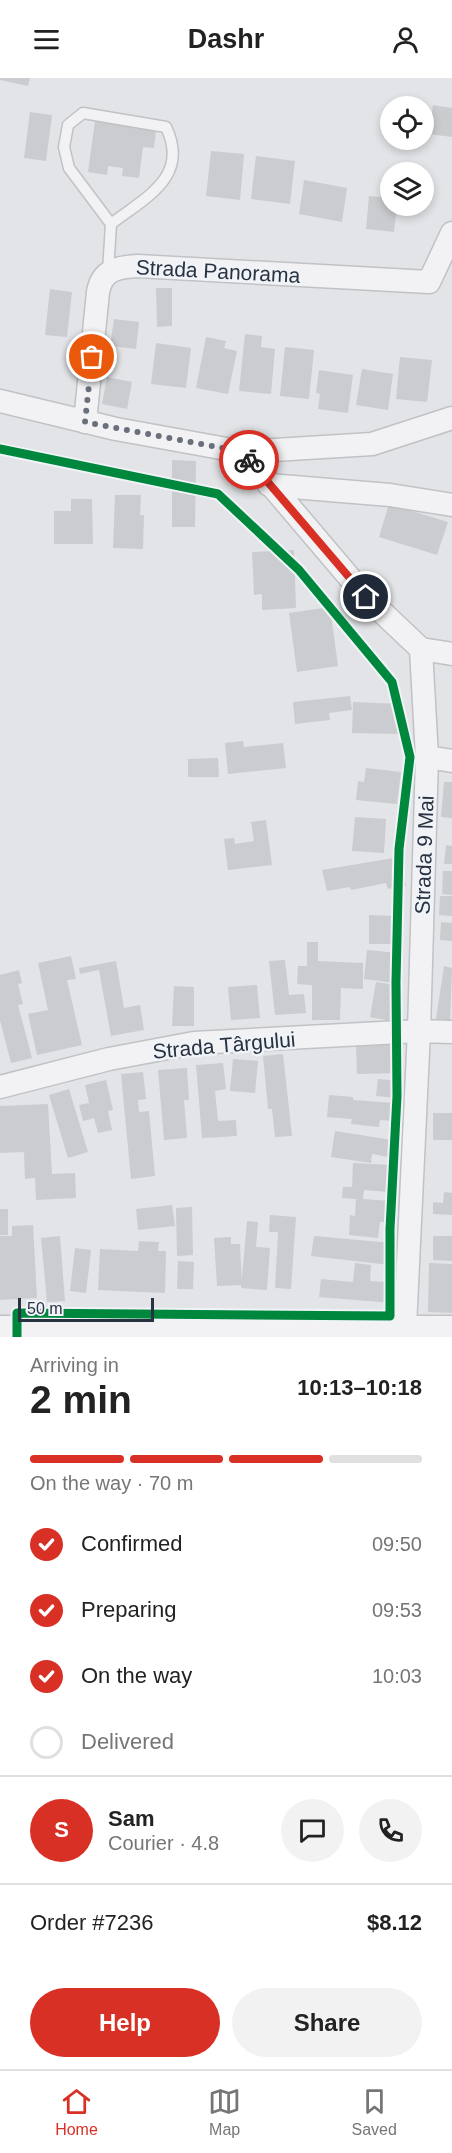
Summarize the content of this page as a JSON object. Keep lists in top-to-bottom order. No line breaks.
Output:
{"streets":{"street":["Strada Panorama","Strada 9 Mai","Strada Târgului"]},"crossings":[["Strada 9 Mai","Strada Târgului"]],"scale_bar":"50 m","page":{"header":"Dashr","scale":"50 m","heading":["2 min","Arriving in","10:13–10:18"],"panel":["Sam","Courier · 4.8","Order #7236","$8.12"],"bar":"On the way · 70 m","list":[["Confirmed","09:50"],["Preparing","09:53"],["On the way","10:03"],"Delivered"],"round":"S","buttons":["Help","Share"],"tabs":["Home","Map","Saved"]}}
